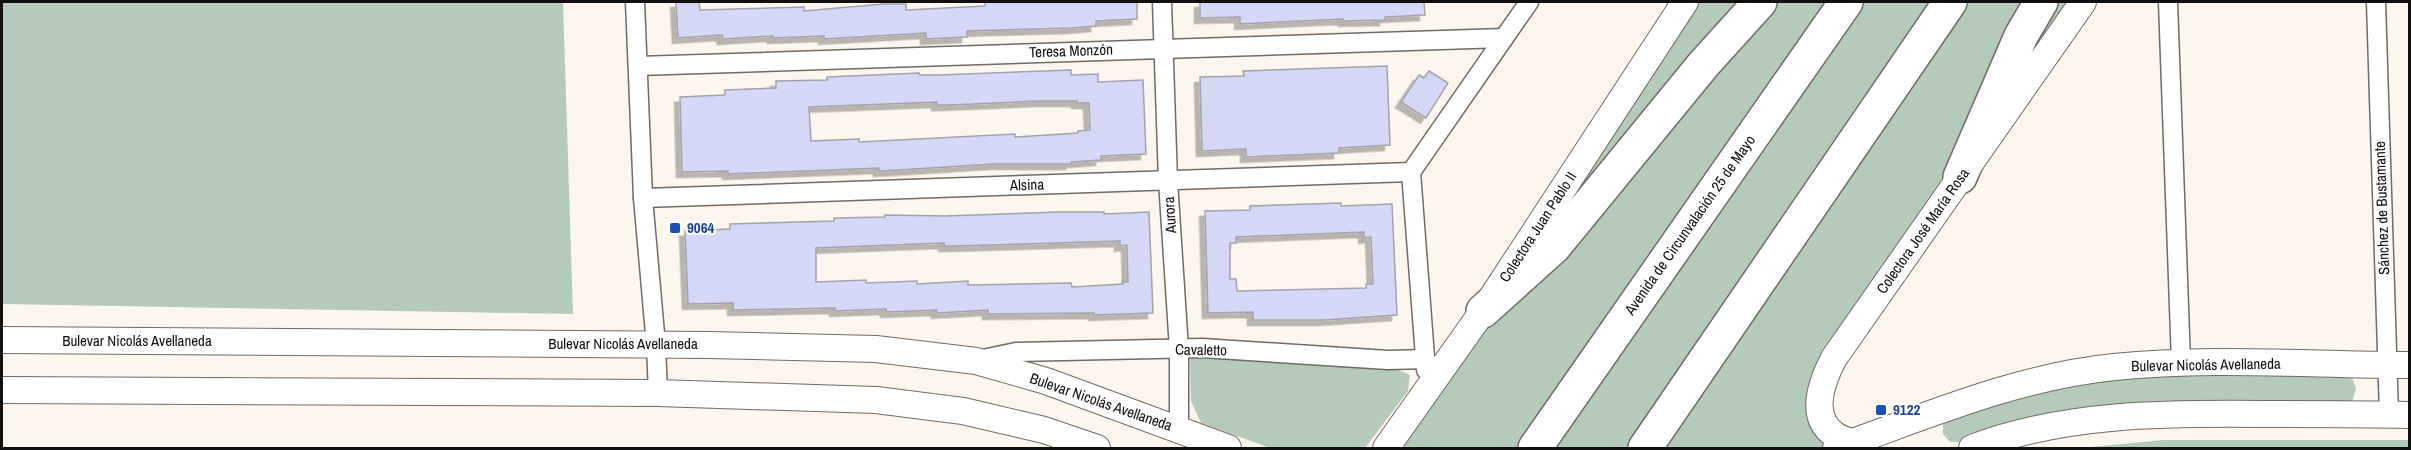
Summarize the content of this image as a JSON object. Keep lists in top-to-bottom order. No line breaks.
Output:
{"streets":{"highway":["Avenida de Circunvalación 25 de Mayo"],"main road":["Colectora Juan Pablo II","Colectora José María Rosa","Bulevar Nicolás Avellaneda"],"street":["Teresa Monzón","Alsina","Sánchez de Bustamante","Aurora","Cavaletto"]},"crossings":[["Teresa Monzón","Aurora"],["Alsina","Aurora"],["Sánchez de Bustamante","Bulevar Nicolás Avellaneda"],["Aurora","Bulevar Nicolás Avellaneda"],["Aurora","Cavaletto"],["Colectora José María Rosa","Bulevar Nicolás Avellaneda"],["Bulevar Nicolás Avellaneda","Cavaletto"]],"places":{"transit":["9064","9122"]}}
